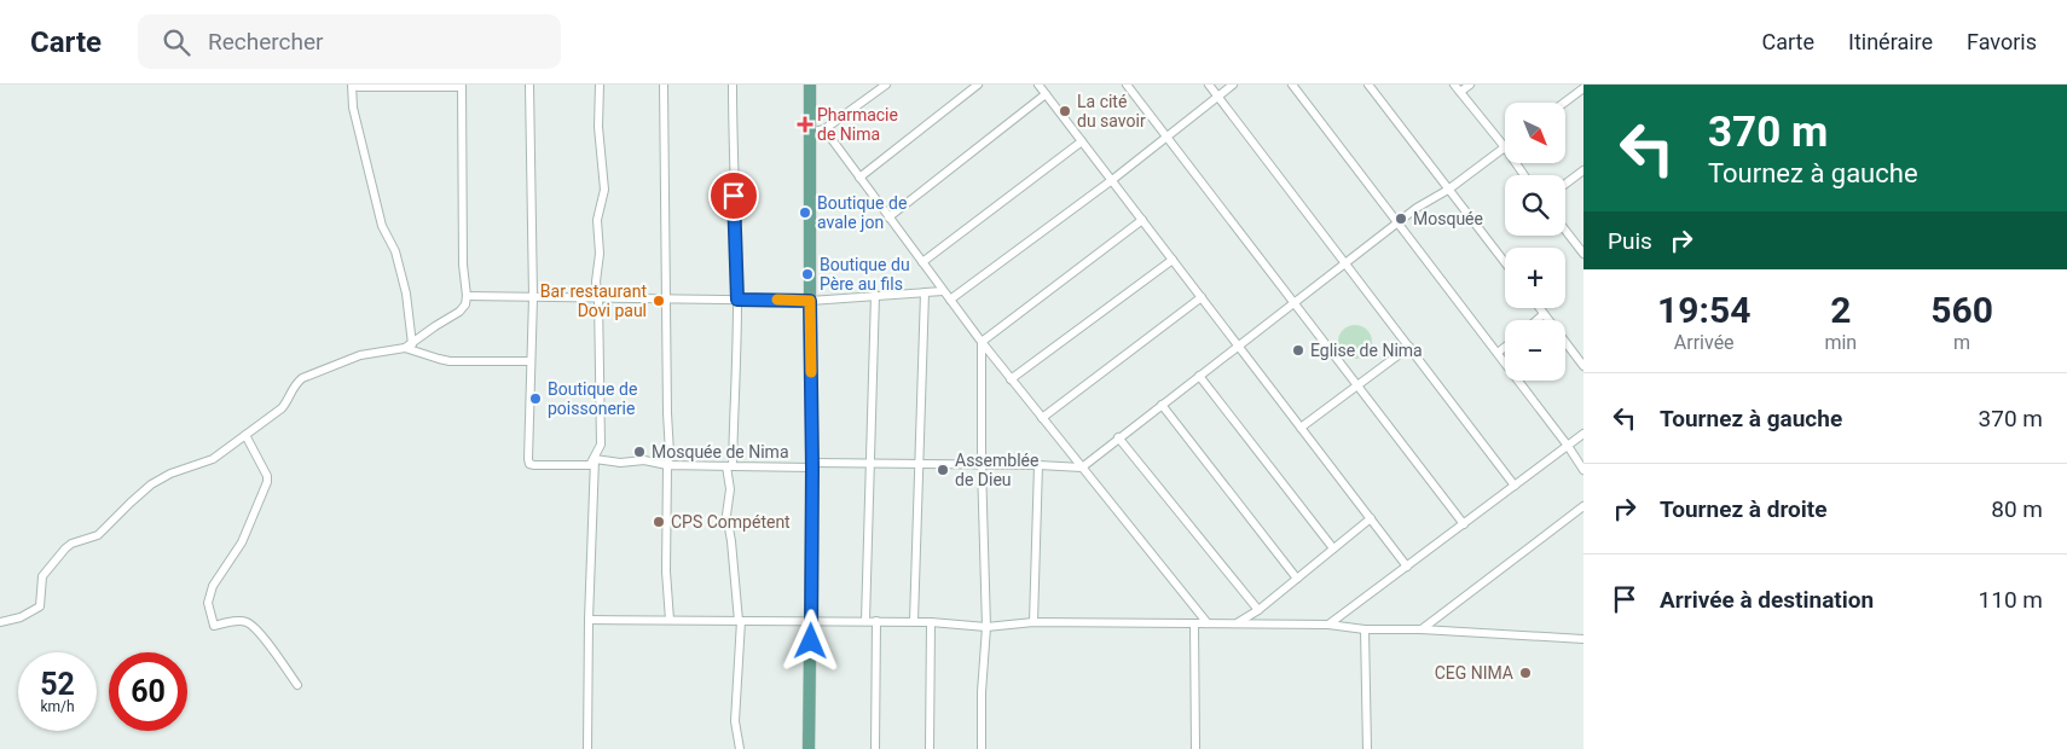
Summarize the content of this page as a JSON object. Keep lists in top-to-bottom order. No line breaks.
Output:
{"places":{"other":["La cité du savoir","Boutique de avale jon","Mosquée","Boutique du Père au fils","Bar restaurant Dovi paul","Eglise de Nima","Boutique de poissonerie","Mosquée de Nima","Assemblée de Dieu","CPS Compétent","CEG NIMA"],"health":["Pharmacie de Nima"]},"north":"bottom right","page":{"header":"Carte","search":"Rechercher","nav":["Carte","Itinéraire","Favoris"],"turn":["370 m","Tournez à gauche"],"map_buttons":["+","−"],"then":"Puis","eta":["19:54","Arrivée","2","min","560","m"],"list":[{"name":"Tournez à gauche","value":"370 m"},{"name":"Tournez à droite","value":"80 m"},{"name":"Arrivée à destination","value":"110 m"}],"speed":"52 km/h","limit":"60"}}
